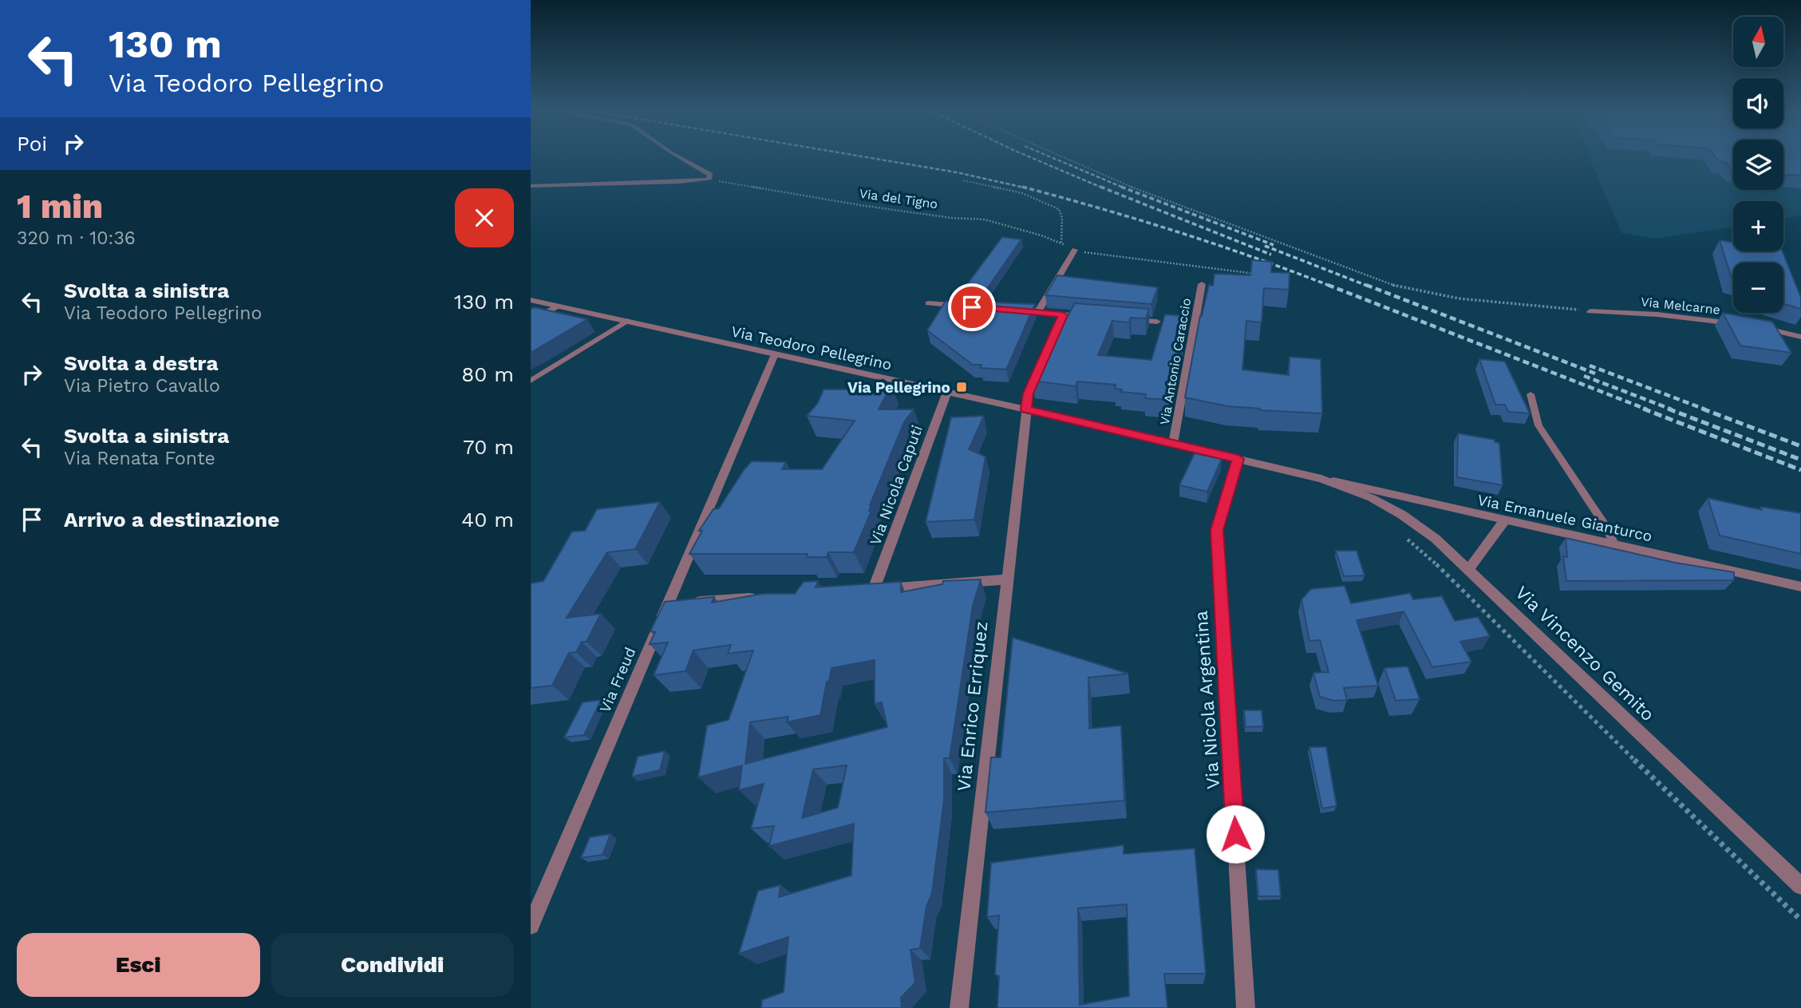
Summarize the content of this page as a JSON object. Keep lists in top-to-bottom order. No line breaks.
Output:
{"streets":{"street":["Via Melcarne","Via Teodoro Pellegrino","Via Antonio Caraccio","Via Nicola Caputi","Via Emanuele Gianturco","Via Vincenzo Gemito","Via Freud","Via Nicola Argentina","Via Enrico Erriquez"],"path":["Via del Tigno"]},"crossings":[["Via Teodoro Pellegrino","Via Antonio Caraccio"],["Via Teodoro Pellegrino","Via Nicola Caputi"],["Via Teodoro Pellegrino","Via Emanuele Gianturco"],["Via Teodoro Pellegrino","Via Vincenzo Gemito"],["Via Teodoro Pellegrino","Via Freud"],["Via Teodoro Pellegrino","Via Nicola Argentina"],["Via Teodoro Pellegrino","Via Enrico Erriquez"],["Via Nicola Caputi","Via Enrico Erriquez"],["Via Emanuele Gianturco","Via Vincenzo Gemito"]],"places":{"transit":["Via Pellegrino"]},"north":"top","page":{"turn":["130 m","Via Teodoro Pellegrino"],"map_buttons":["+","−"],"then":"Poi","heading":["1 min","320 m · 10:36"],"list":[{"name":"Svolta a sinistra","note":"Via Teodoro Pellegrino","value":"130 m"},{"name":"Svolta a destra","note":"Via Pietro Cavallo","value":"80 m"},{"name":"Svolta a sinistra","note":"Via Renata Fonte","value":"70 m"},{"name":"Arrivo a destinazione","value":"40 m"}],"buttons":["Esci","Condividi"]}}
